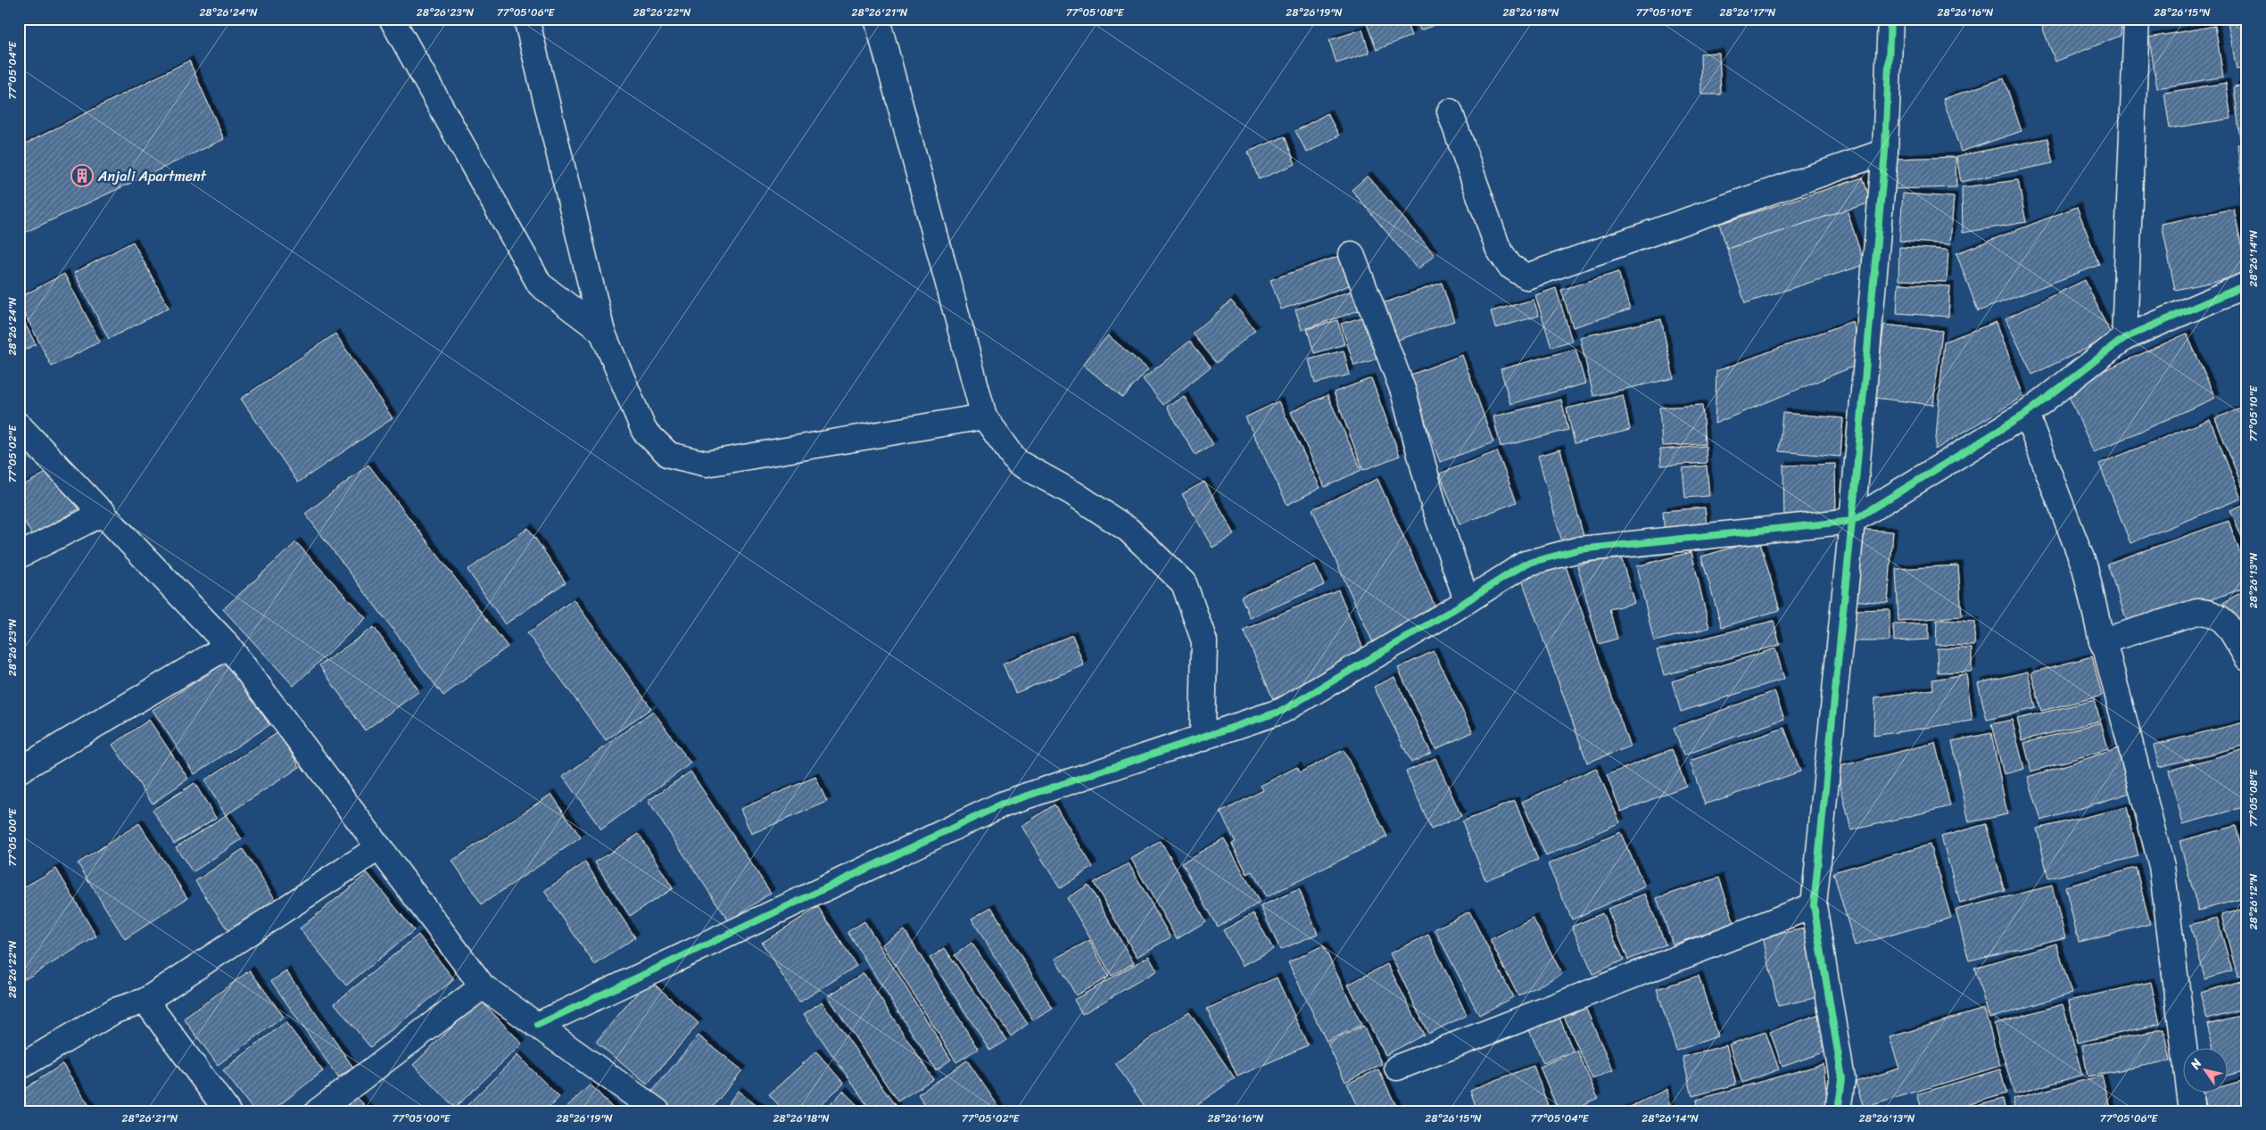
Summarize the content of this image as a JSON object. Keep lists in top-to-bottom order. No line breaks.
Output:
{"places":{"building":["Anjali Apartment"]},"north":"top left","coordinates":["28°26'24\"N","28°26'23\"N","77°05'06\"E","28°26'22\"N","28°26'21\"N","77°05'08\"E","28°26'19\"N","28°26'18\"N","77°05'10\"E","28°26'17\"N","28°26'16\"N","28°26'15\"N","77°05'04\"E","28°26'14\"N","77°05'02\"E","28°26'13\"N","77°05'00\"E","28°26'12\"N"]}
